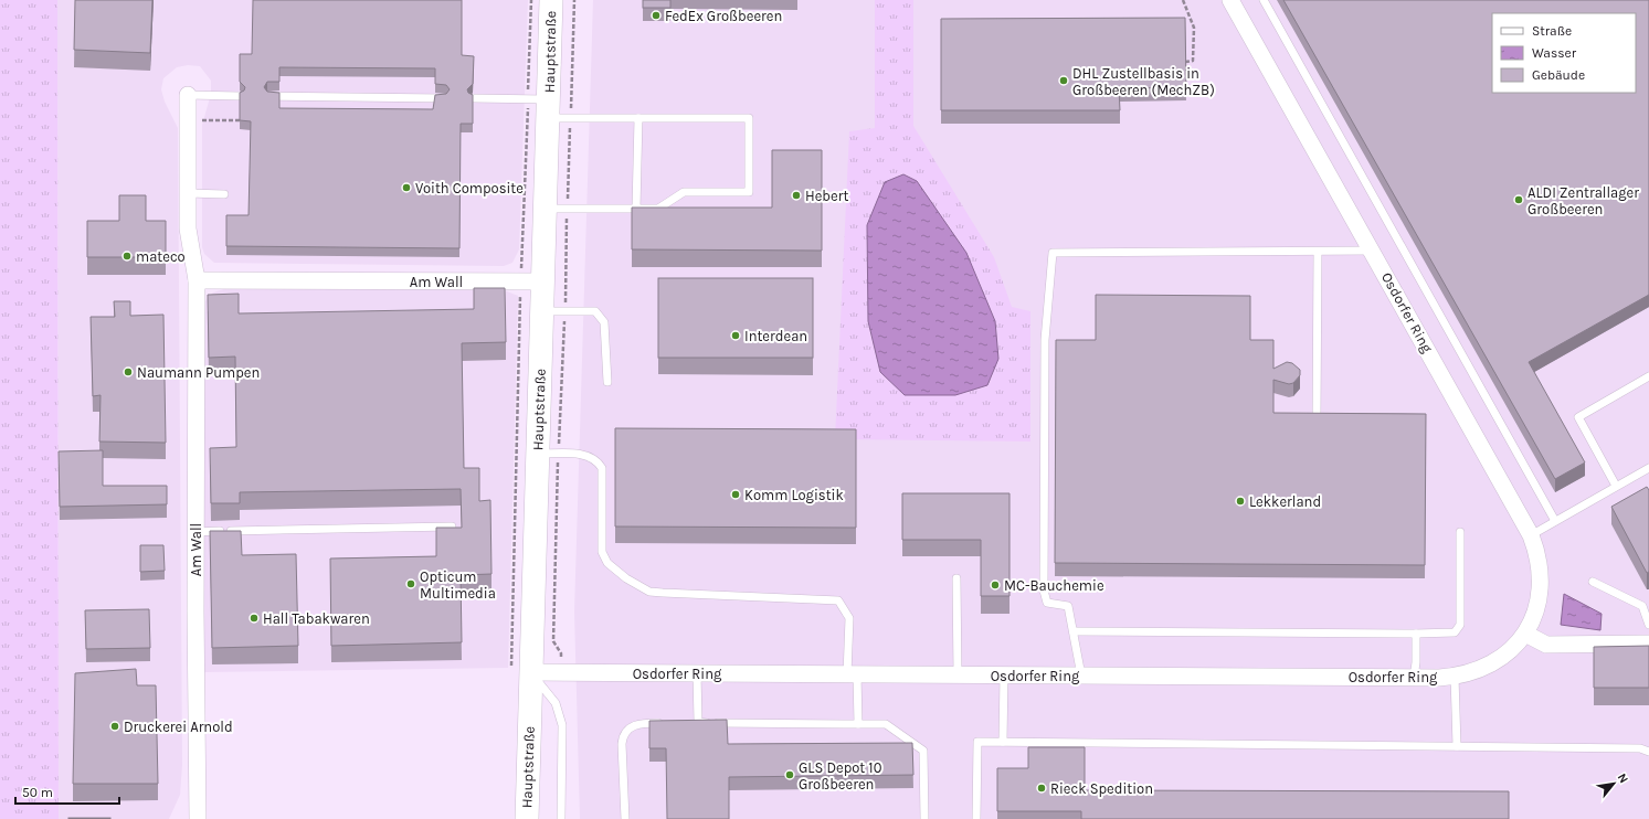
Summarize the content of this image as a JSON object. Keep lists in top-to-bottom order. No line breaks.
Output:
{"streets":{"street":["Hauptstraße","Am Wall","Osdorfer Ring"]},"crossings":[["Hauptstraße","Am Wall"],["Hauptstraße","Osdorfer Ring"]],"places":["FedEx Großbeeren","DHL Zustellbasis in Großbeeren (MechZB)","Voith Composite","Hebert","ALDI Zentrallager Großbeeren","mateco","Interdean","Naumann Pumpen","Komm Logistik","Lekkerland","Opticum Multimedia","MC-Bauchemie","Hall Tabakwaren","Druckerei Arnold","GLS Depot 10 Großbeeren","Rieck Spedition"],"legend":["Straße","Wasser","Gebäude"],"scale_bar":"50 m","north":"top right"}
